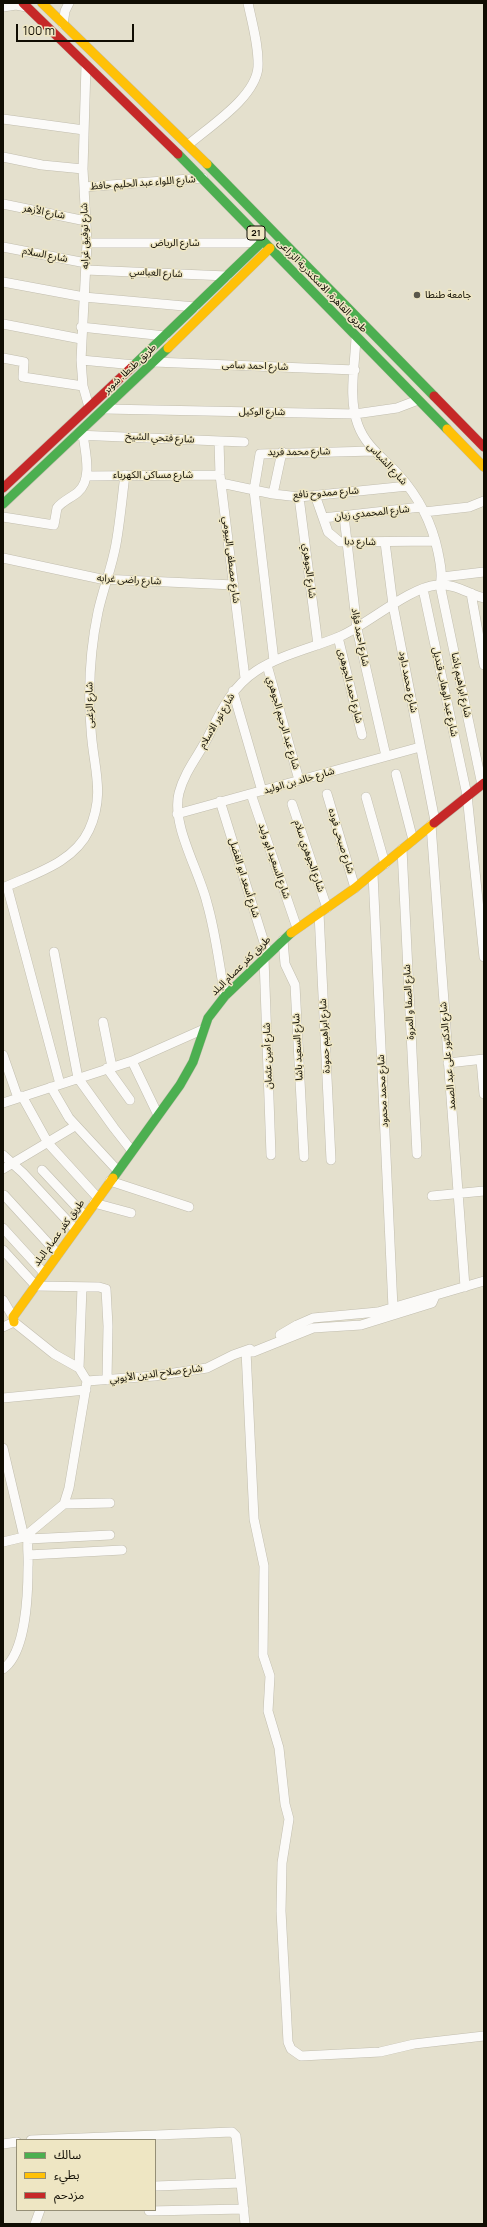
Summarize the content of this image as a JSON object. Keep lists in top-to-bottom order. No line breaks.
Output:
{"streets":{"main road":["21","طريق القاهرة, الاسكندرية الزراعى","طريق طنطا, شوبر","طريق كفر عصام البلد"],"street":["شارع اللواء عبد الحليم حافظ","شارع الأزهر","شارع توفيق غرابه","شارع الرياض","شارع السلام","شارع العباسي","شارع احمد سامى","شارع الوكيل","شارع فتحي الشيخ","شارع محمد فريد","شارع الشباس","شارع مساكن الكهرباء","شارع ممدوح نافع","شارع المحمدي زيان","شارع دبا","شارع مصطفى البيومي","شارع الجوهري","شارع راضى غرابه","شارع احمد فؤاد","شارع محمد داود","شارع ابراهيم باشا","شارع احمد الجوهرى","شارع عبد الوهاب قنديل","شارع الزغبى","شارع نور الاسلام","شارع عبد الرحيم الجوهري","شارع خالد بن الوليد","شارع صبحى فوده","شارع الجوهري سلام","شارع السعيد ابو وليد","شارع أسعد ابو الفضل","شارع الصفا و المروة","شارع ابراهيم حمودة","شارع السعيد باشا","شارع أمين عثمان","شارع الدكتور على عبد الصمد","شارع محمد محمود","شارع صلاح الدين الأيوبي"]},"crossings":[["شارع اللواء عبد الحليم حافظ","شارع توفيق غرابه"],["شارع اللواء عبد الحليم حافظ","طريق القاهرة, الاسكندرية الزراعى"],["شارع الأزهر","شارع توفيق غرابه"],["شارع توفيق غرابه","شارع الرياض"],["شارع توفيق غرابه","شارع السلام"],["شارع توفيق غرابه","شارع العباسي"],["شارع توفيق غرابه","طريق القاهرة, الاسكندرية الزراعى"],["شارع توفيق غرابه","طريق طنطا, شوبر"],["شارع الرياض","طريق القاهرة, الاسكندرية الزراعى"],["شارع الرياض","طريق طنطا, شوبر"],["شارع السلام","شارع العباسي"],["شارع العباسي","طريق طنطا, شوبر"],["طريق القاهرة, الاسكندرية الزراعى","طريق طنطا, شوبر"],["طريق القاهرة, الاسكندرية الزراعى","شارع الوكيل"],["طريق القاهرة, الاسكندرية الزراعى","شارع الشباس"],["شارع احمد سامى","طريق طنطا, شوبر"],["شارع احمد سامى","شارع الشباس"],["طريق طنطا, شوبر","شارع الوكيل"],["طريق طنطا, شوبر","شارع فتحي الشيخ"],["شارع الوكيل","شارع الشباس"],["شارع فتحي الشيخ","شارع مصطفى البيومي"],["شارع محمد فريد","شارع الشباس"],["شارع محمد فريد","شارع ممدوح نافع"],["شارع محمد فريد","شارع عبد الرحيم الجوهري"],["شارع الشباس","شارع ممدوح نافع"],["شارع الشباس","شارع المحمدي زيان"],["شارع الشباس","شارع دبا"],["شارع الشباس","شارع ابراهيم باشا"],["شارع الشباس","شارع نور الاسلام"],["شارع مساكن الكهرباء","شارع ممدوح نافع"],["شارع مساكن الكهرباء","شارع مصطفى البيومي"],["شارع مساكن الكهرباء","شارع الزغبى"],["شارع ممدوح نافع","شارع دبا"],["شارع ممدوح نافع","شارع مصطفى البيومي"],["شارع ممدوح نافع","شارع الجوهري"],["شارع ممدوح نافع","شارع عبد الرحيم الجوهري"],["شارع المحمدي زيان","شارع دبا"],["شارع المحمدي زيان","شارع احمد فؤاد"],["شارع دبا","شارع احمد فؤاد"],["شارع دبا","شارع محمد داود"],["شارع مصطفى البيومي","شارع راضى غرابه"],["شارع مصطفى البيومي","شارع نور الاسلام"],["شارع الجوهري","شارع نور الاسلام"],["شارع راضى غرابه","شارع الزغبى"],["شارع احمد فؤاد","شارع نور الاسلام"],["شارع احمد فؤاد","شارع خالد بن الوليد"],["شارع محمد داود","شارع نور الاسلام"],["شارع محمد داود","شارع خالد بن الوليد"],["شارع محمد داود","طريق كفر عصام البلد"],["شارع محمد داود","شارع الدكتور على عبد الصمد"],["شارع ابراهيم باشا","شارع نور الاسلام"],["شارع ابراهيم باشا","طريق كفر عصام البلد"],["شارع احمد الجوهرى","شارع نور الاسلام"],["شارع عبد الوهاب قنديل","شارع نور الاسلام"],["شارع عبد الوهاب قنديل","طريق كفر عصام البلد"],["شارع نور الاسلام","شارع عبد الرحيم الجوهري"],["شارع نور الاسلام","شارع خالد بن الوليد"],["شارع نور الاسلام","طريق كفر عصام البلد"],["شارع عبد الرحيم الجوهري","شارع خالد بن الوليد"],["شارع خالد بن الوليد","شارع السعيد ابو وليد"],["شارع خالد بن الوليد","شارع أسعد ابو الفضل"],["شارع صبحى فوده","طريق كفر عصام البلد"],["شارع الجوهري سلام","طريق كفر عصام البلد"],["شارع السعيد ابو وليد","طريق كفر عصام البلد"],["شارع أسعد ابو الفضل","طريق كفر عصام البلد"],["شارع أسعد ابو الفضل","شارع أمين عثمان"],["طريق كفر عصام البلد","شارع الصفا و المروة"],["طريق كفر عصام البلد","شارع ابراهيم حمودة"],["طريق كفر عصام البلد","شارع السعيد باشا"],["طريق كفر عصام البلد","شارع أمين عثمان"],["طريق كفر عصام البلد","شارع الدكتور على عبد الصمد"],["طريق كفر عصام البلد","شارع محمد محمود"],["شارع الدكتور على عبد الصمد","شارع صلاح الدين الأيوبي"],["شارع محمد محمود","شارع صلاح الدين الأيوبي"]],"places":["جامعة طنطا"],"legend":["سالك","بطيء","مزدحم"],"scale_bar":"100 m"}
